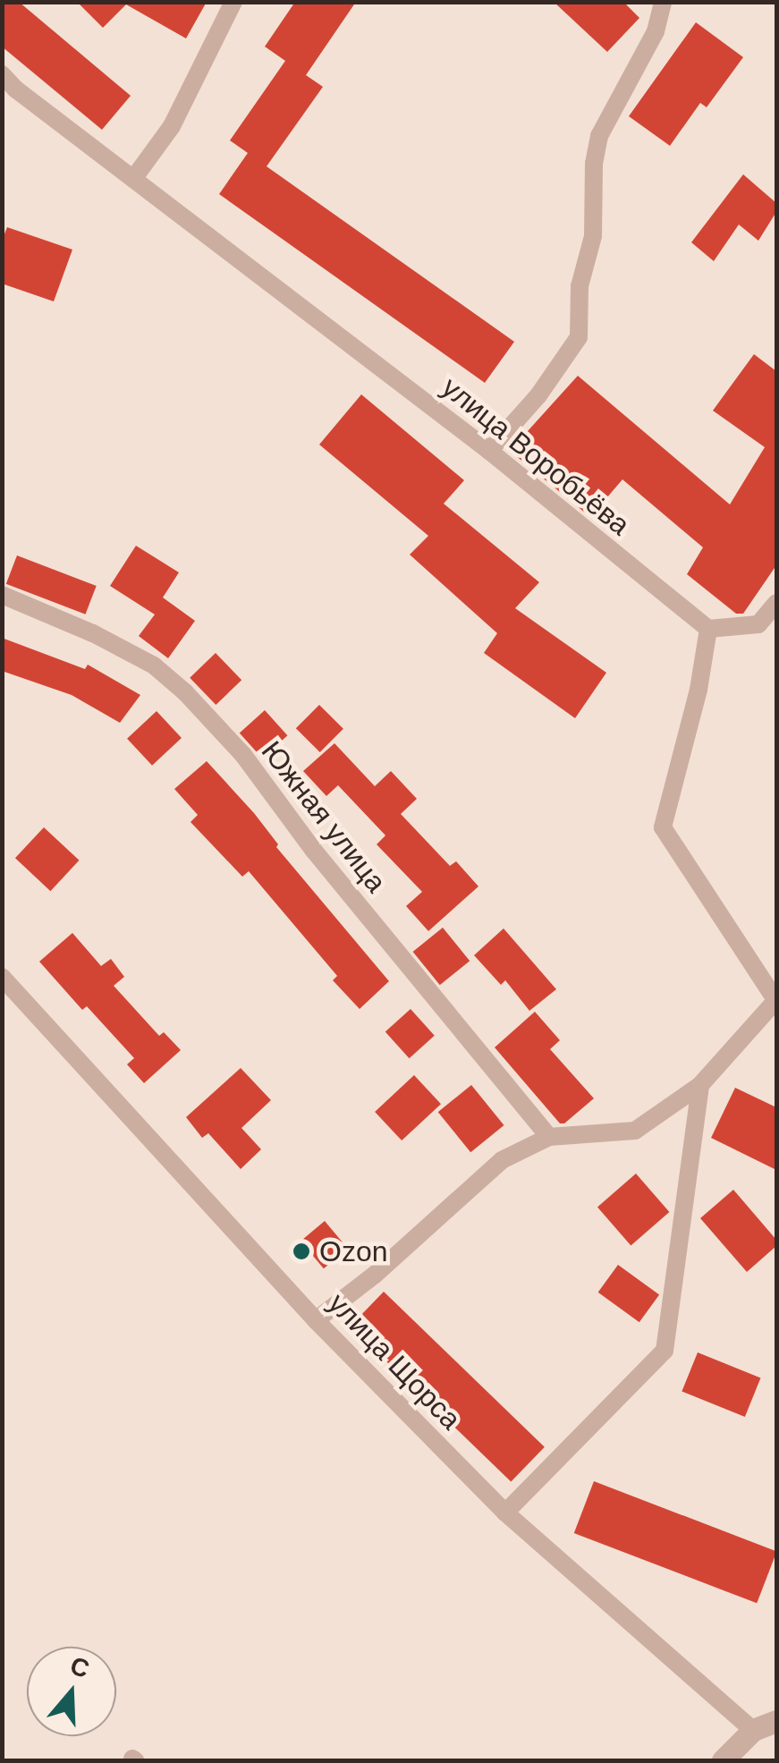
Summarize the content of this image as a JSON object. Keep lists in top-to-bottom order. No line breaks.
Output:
{"streets":{"street":["улица Воробьёва","Южная улица","улица Щорса"]},"places":["Ozon"],"north":"top"}
